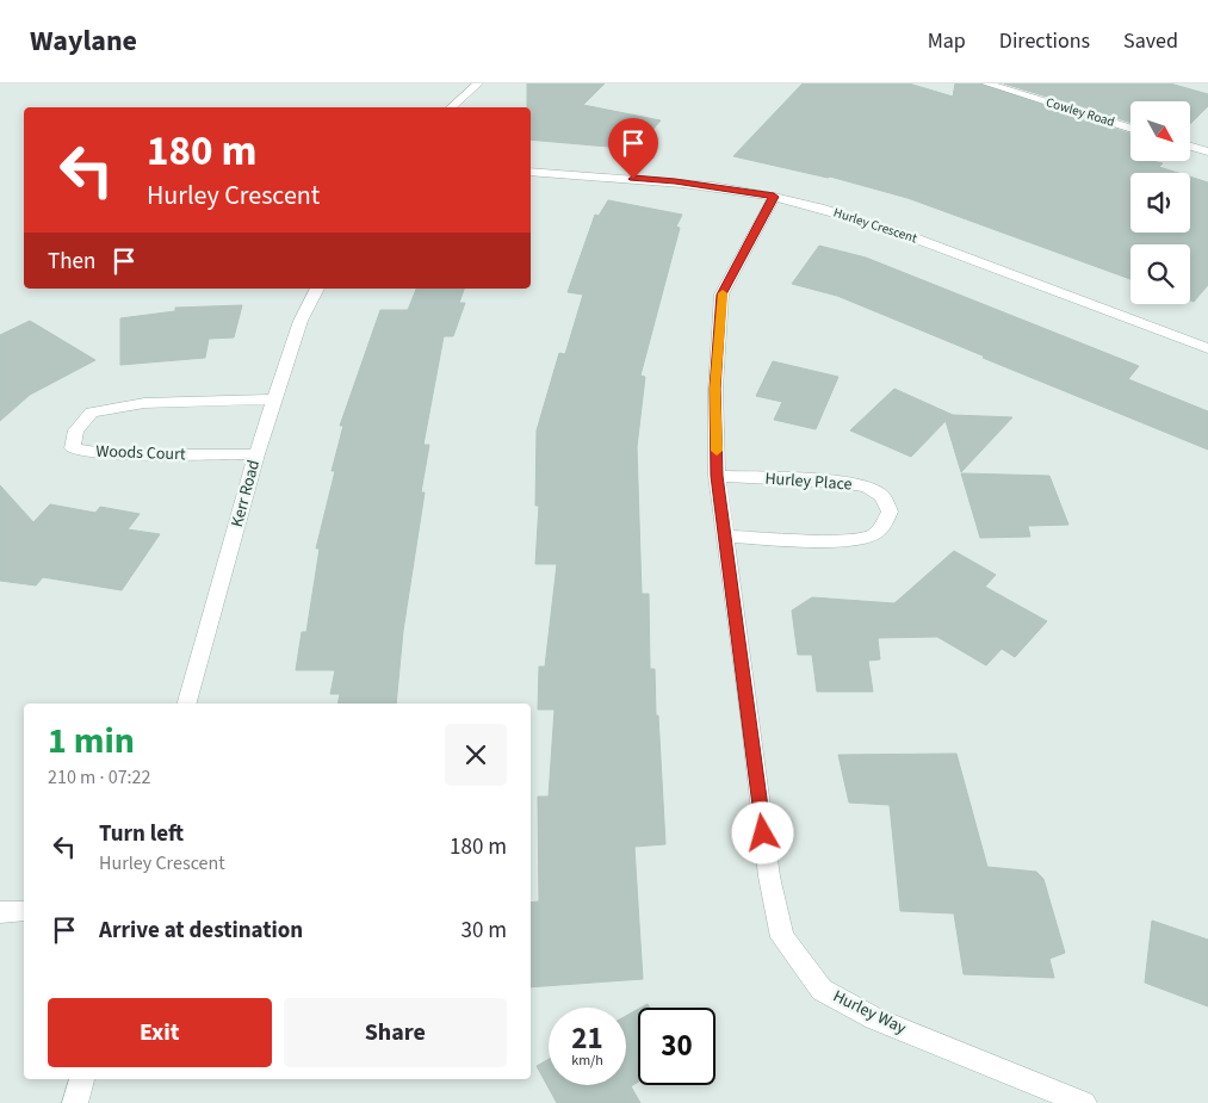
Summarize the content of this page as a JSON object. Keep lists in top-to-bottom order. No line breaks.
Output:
{"streets":{"street":["Cowley Road","Hurley Crescent","Woods Court","Hurley Place","Kerr Road","Hurley Way"]},"crossings":[["Hurley Crescent","Hurley Way"],["Woods Court","Kerr Road"],["Hurley Place","Hurley Way"]],"north":"bottom right","page":{"header":"Waylane","nav":["Map","Directions","Saved"],"turn":["180 m","Hurley Crescent"],"then":"Then","heading":["1 min","210 m · 07:22"],"list":[{"name":"Turn left","note":"Hurley Crescent","value":"180 m"},{"name":"Arrive at destination","value":"30 m"}],"buttons":["Exit","Share"],"speed":"21 km/h","limit":"30"}}
